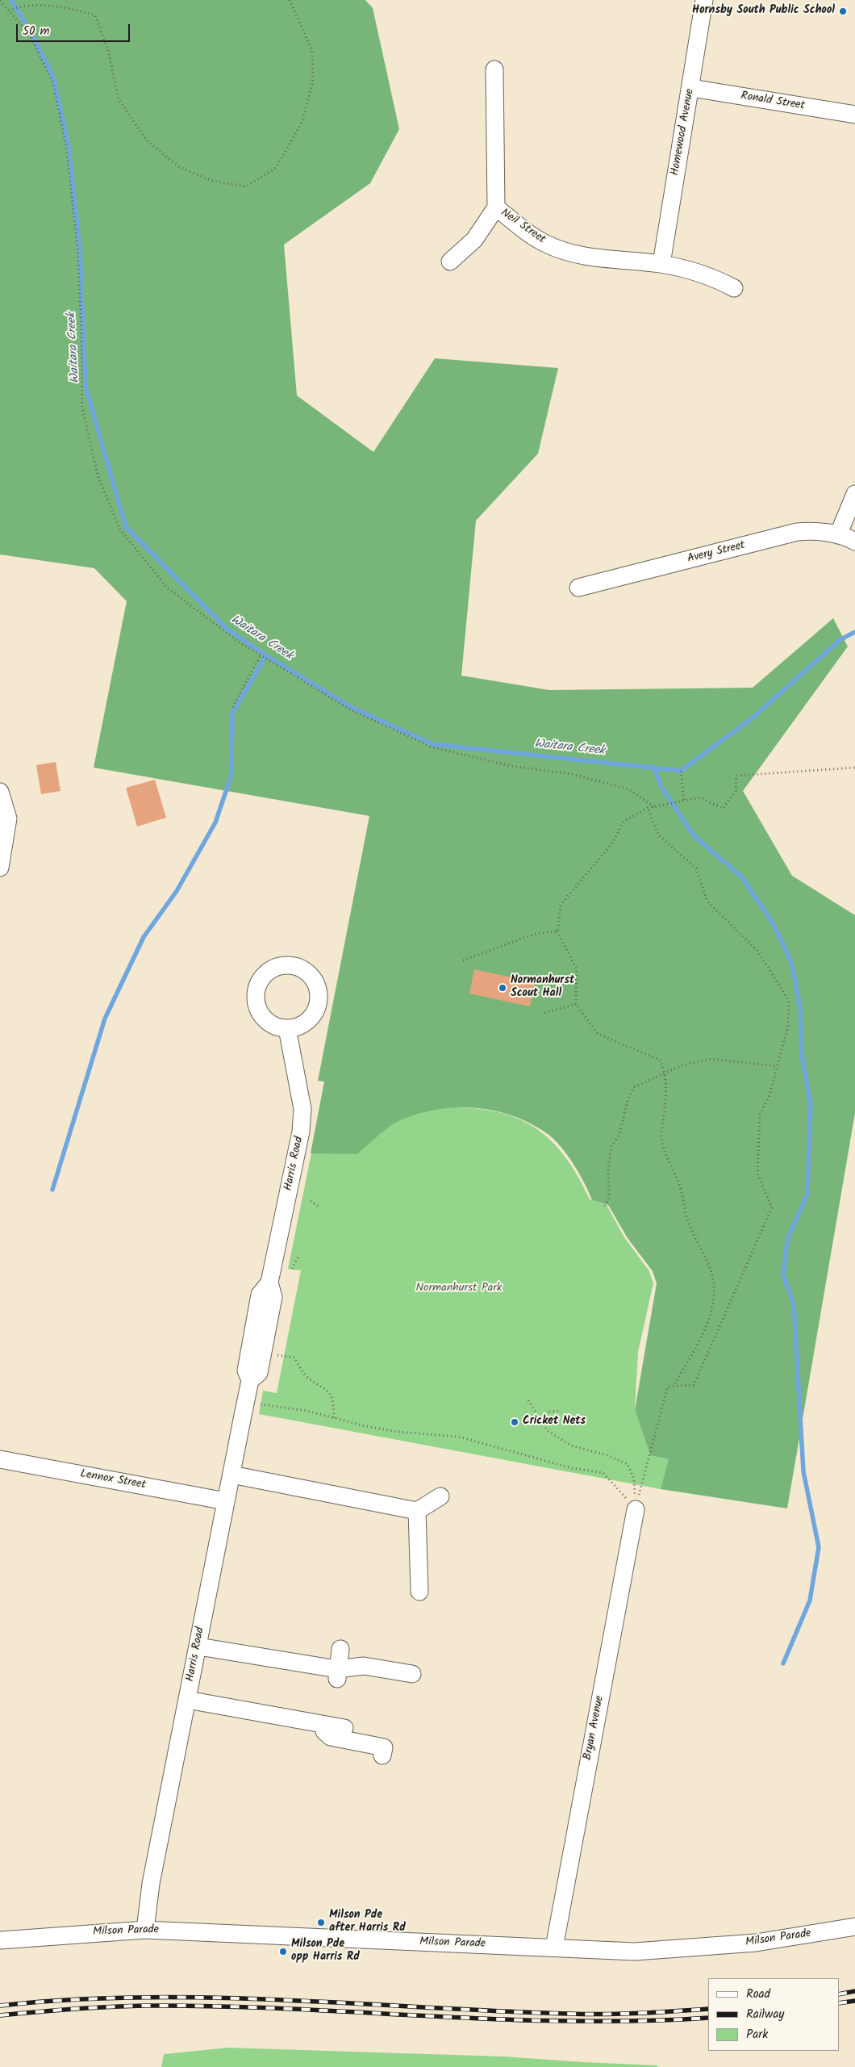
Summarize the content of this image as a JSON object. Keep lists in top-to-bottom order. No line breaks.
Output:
{"streets":{"street":["Ronald Street","Homewood Avenue","Neil Street","Avery Street","Harris Road","Lennox Street","Bryan Avenue","Milson Parade"]},"crossings":[["Ronald Street","Homewood Avenue"],["Homewood Avenue","Neil Street"],["Harris Road","Lennox Street"],["Harris Road","Milson Parade"],["Bryan Avenue","Milson Parade"]],"water":["Waitara Creek"],"parks":["Normanhurst Park"],"places":["Hornsby South Public School","Normanhurst Scout Hall","Cricket Nets","Milson Pde after Harris Rd","Milson Pde opp Harris Rd"],"legend":["Road","Railway","Park"],"scale_bar":"50 m"}
